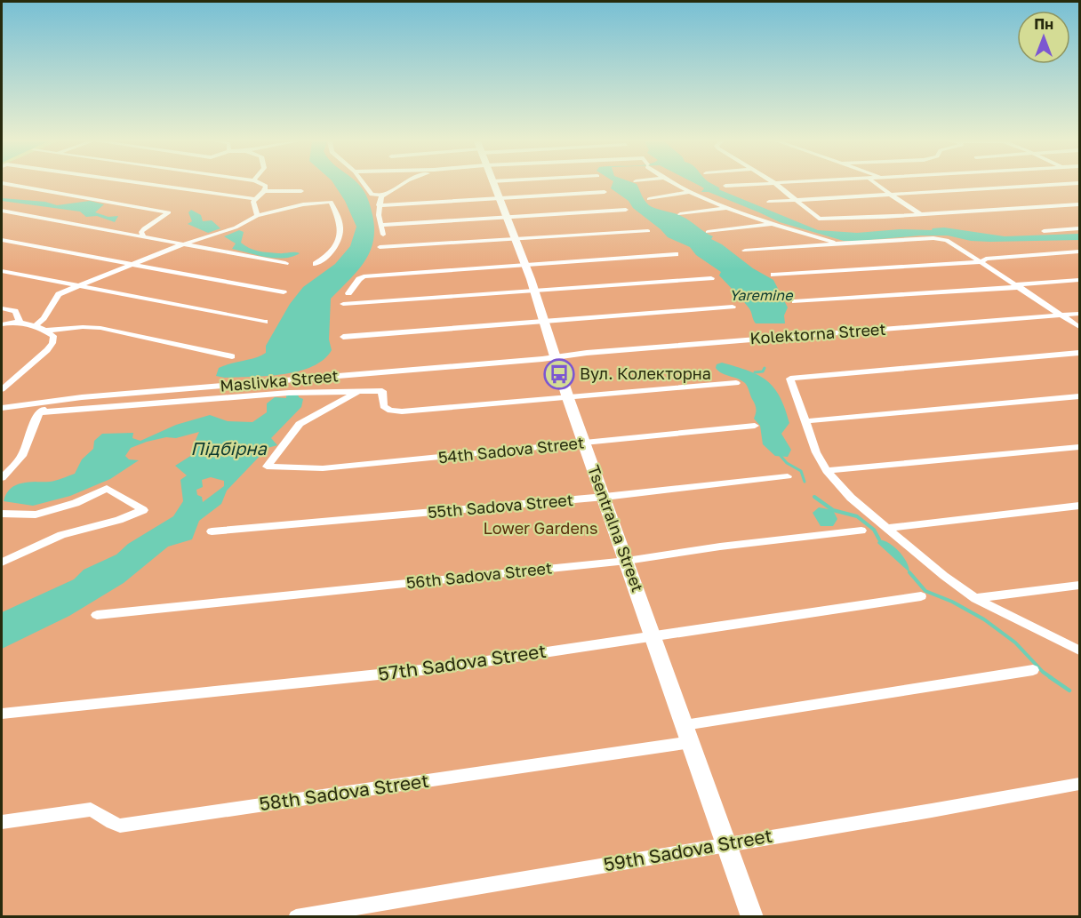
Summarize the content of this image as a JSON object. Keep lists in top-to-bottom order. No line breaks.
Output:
{"streets":{"street":["Kolektorna Street","Maslivka Street","54th Sadova Street","55th Sadova Street","Tsentralna Street","56th Sadova Street","57th Sadova Street","58th Sadova Street","59th Sadova Street"]},"crossings":[["Kolektorna Street","Maslivka Street"],["Kolektorna Street","Tsentralna Street"],["Maslivka Street","Tsentralna Street"],["54th Sadova Street","Tsentralna Street"],["55th Sadova Street","Tsentralna Street"],["Tsentralna Street","56th Sadova Street"],["Tsentralna Street","57th Sadova Street"],["Tsentralna Street","58th Sadova Street"],["Tsentralna Street","59th Sadova Street"]],"water":["Yaremine","Підбірна"],"parks":["Lower Gardens"],"places":{"bus stop":["Вул. Колекторна"]},"north":"top"}
